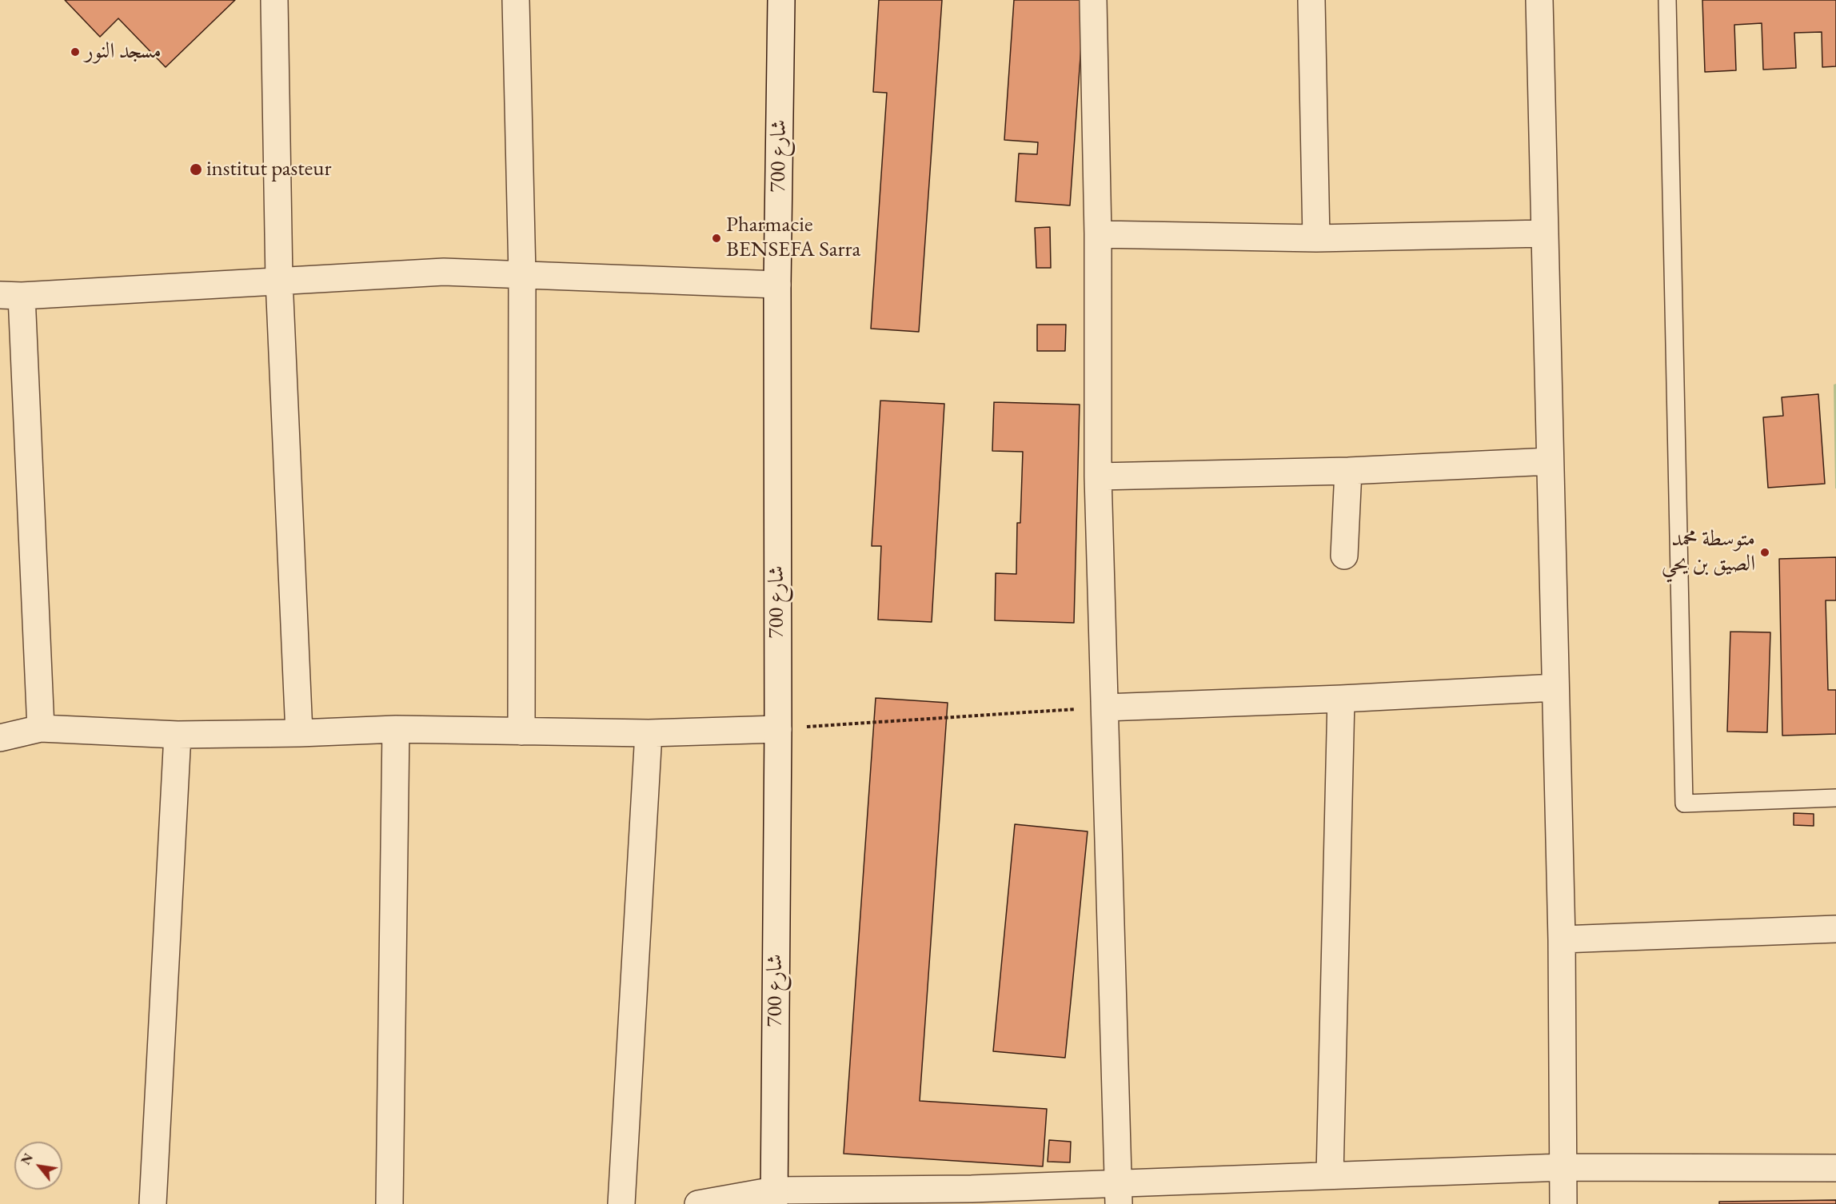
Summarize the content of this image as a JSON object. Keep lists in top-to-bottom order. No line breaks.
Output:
{"streets":{"street":["شارع 700"]},"places":["مسجد النور","institut pasteur","Pharmacie BENSEFA Sarra","متوسطة محمد الصيق بن يحي"],"north":"top left"}
